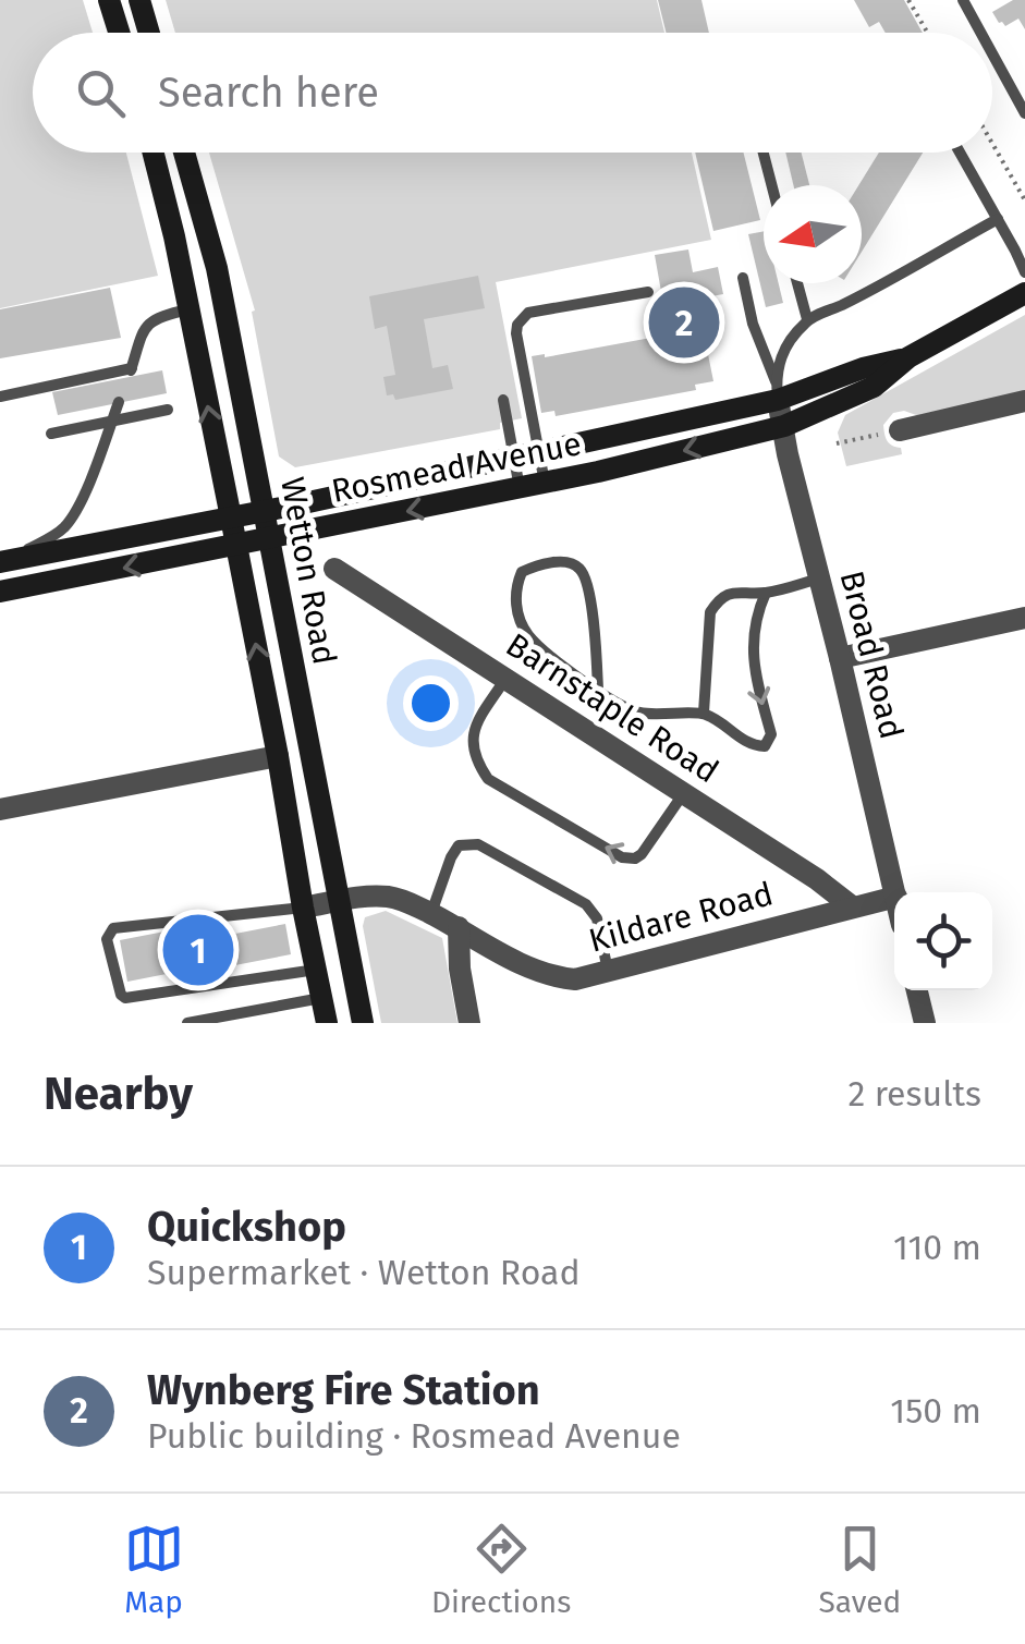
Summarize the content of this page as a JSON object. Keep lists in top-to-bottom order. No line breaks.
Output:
{"streets":{"main road":["Rosmead Avenue","Wetton Road"],"street":["Broad Road","Barnstaple Road","Kildare Road"]},"crossings":[["Rosmead Avenue","Wetton Road"],["Rosmead Avenue","Broad Road"],["Wetton Road","Kildare Road"],["Barnstaple Road","Kildare Road"]],"north":"left","page":{"search":"Search here","pins":["2","1"],"heading":["Nearby","2 results"],"list":[{"mark":"1","name":"Quickshop","note":"Supermarket · Wetton Road","value":"110 m"},{"mark":"2","name":"Wynberg Fire Station","note":"Public building · Rosmead Avenue","value":"150 m"}],"nav":["Map","Directions","Saved"]}}
